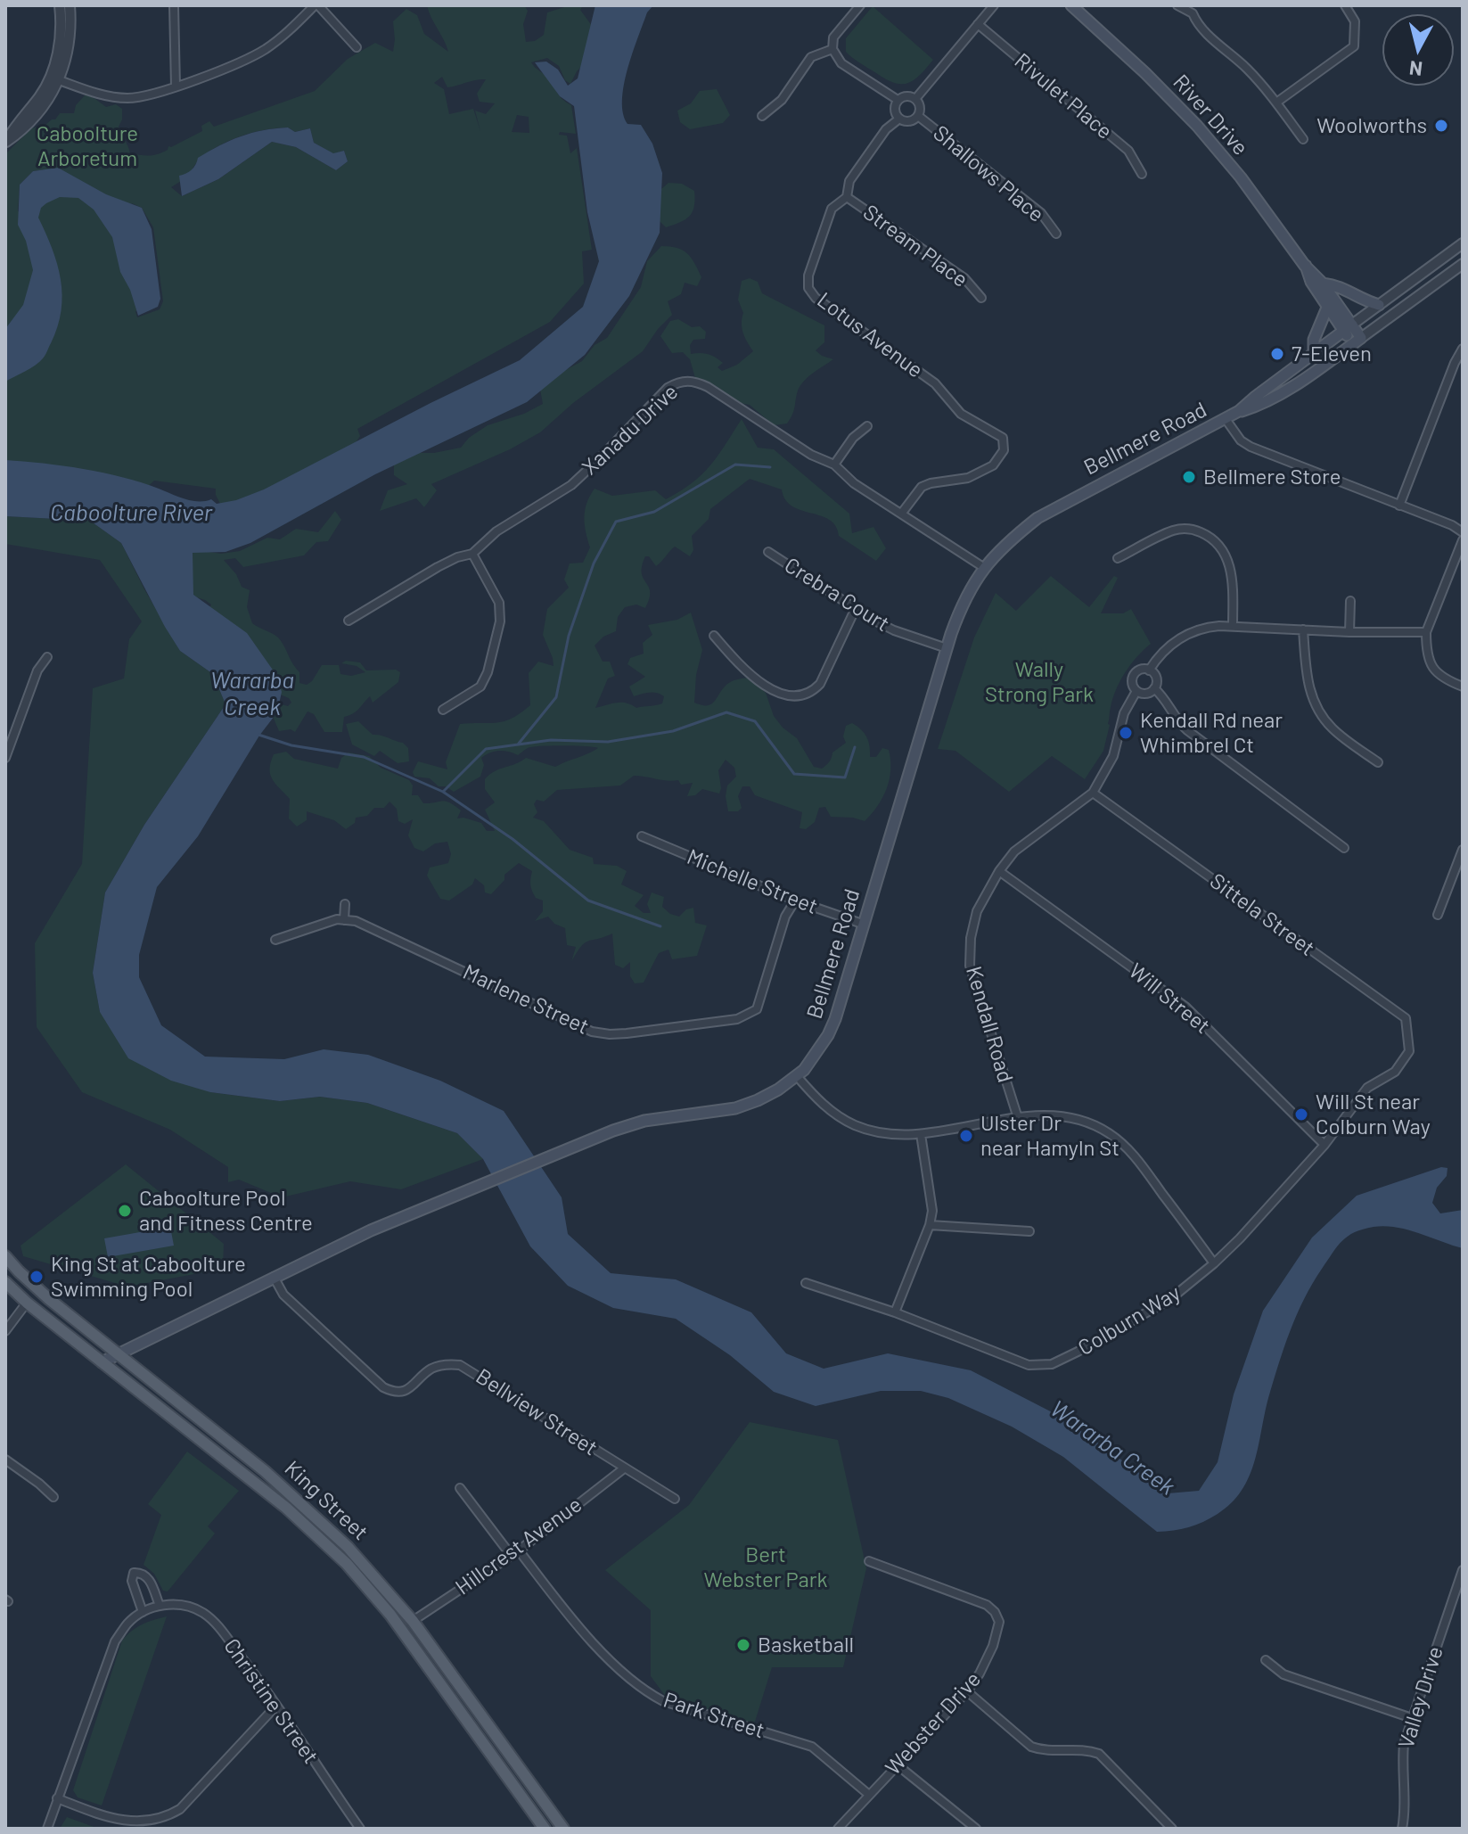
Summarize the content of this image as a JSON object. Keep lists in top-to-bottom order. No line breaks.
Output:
{"streets":{"main road":["River Drive","Bellmere Road","King Street"],"street":["Rivulet Place","Shallows Place","Stream Place","Lotus Avenue","Xanadu Drive","Crebra Court","Michelle Street","Sittela Street","Will Street","Marlene Street","Kendall Road","Colburn Way","Bellview Street","Hillcrest Avenue","Valley Drive","Christine Street","Park Street","Webster Drive"]},"crossings":[["River Drive","Bellmere Road"],["Shallows Place","Lotus Avenue"],["Stream Place","Lotus Avenue"],["Lotus Avenue","Xanadu Drive"],["Xanadu Drive","Bellmere Road"],["Bellmere Road","Crebra Court"],["Bellmere Road","Michelle Street"],["Bellmere Road","Bellview Street"],["Bellmere Road","King Street"],["Michelle Street","Marlene Street"],["Sittela Street","Kendall Road"],["Sittela Street","Colburn Way"],["Will Street","Kendall Road"],["Will Street","Colburn Way"],["Bellview Street","Hillcrest Avenue"],["King Street","Hillcrest Avenue"],["Hillcrest Avenue","Park Street"],["Park Street","Webster Drive"]],"water":["Caboolture River","Wararba Creek"],"parks":["Caboolture Arboretum","Wally Strong Park","Bert Webster Park"],"places":["Woolworths","7-Eleven","Bellmere Store","Kendall Rd near Whimbrel Ct","Will St near Colburn Way","Ulster Dr near Hamyln St","Caboolture Pool and Fitness Centre","King St at Caboolture Swimming Pool","Basketball"],"north":"bottom"}
